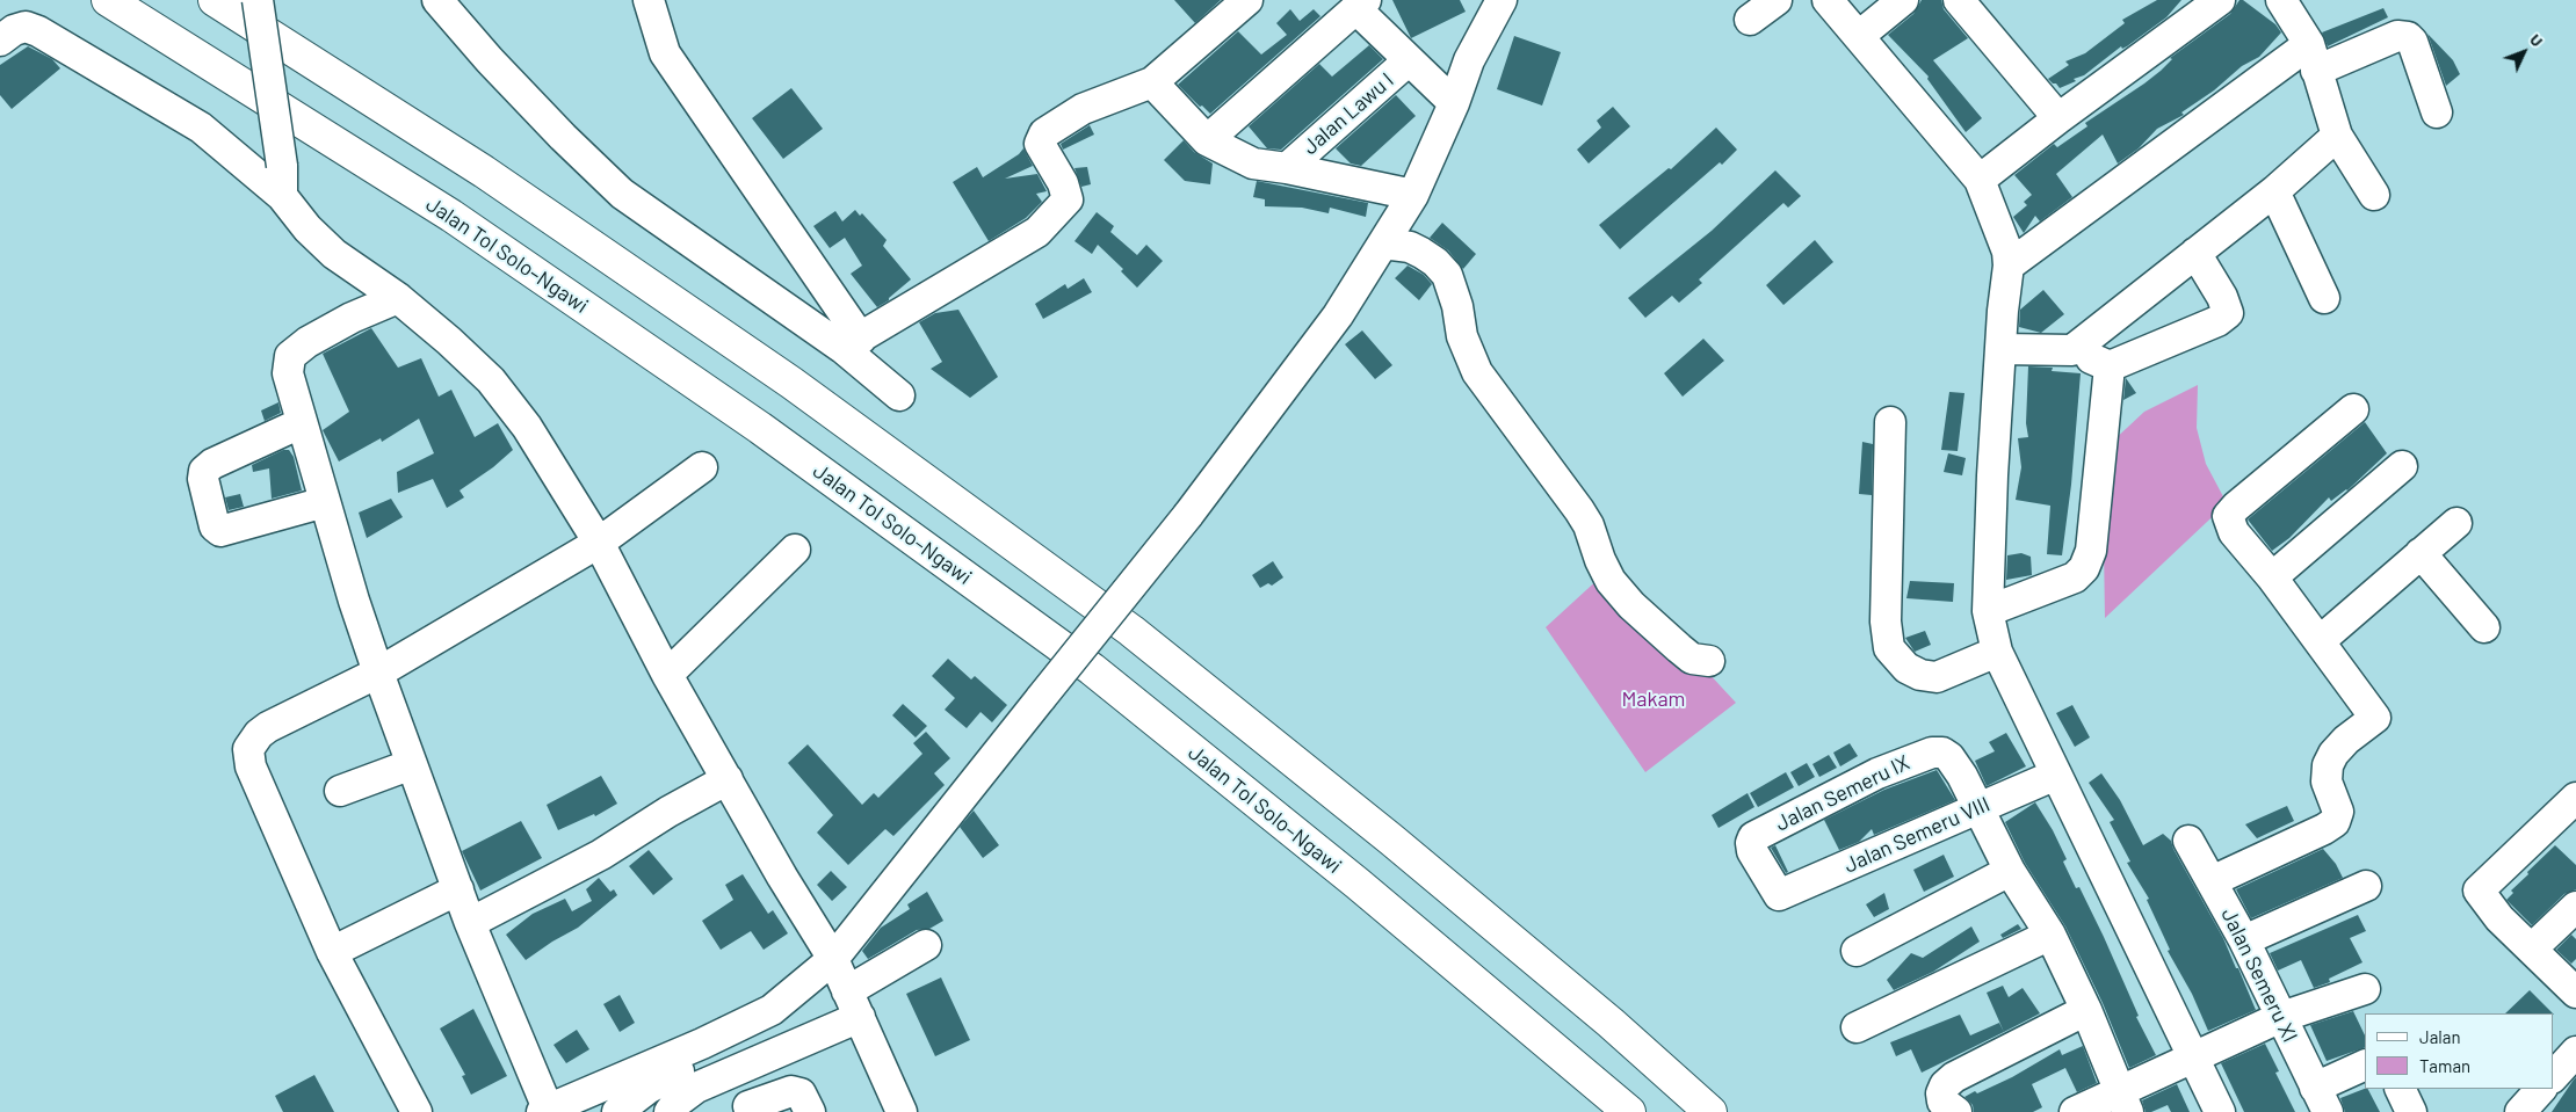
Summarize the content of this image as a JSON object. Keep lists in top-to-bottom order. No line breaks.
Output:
{"streets":{"highway":["Jalan Tol Solo–Ngawi"],"street":["Jalan Lawu I","Jalan Semeru IX","Jalan Semeru VIII","Jalan Semeru XI"]},"crossings":[["Jalan Semeru IX","Jalan Semeru VIII"]],"parks":["Makam"],"legend":["Jalan","Taman"],"north":"top right"}
